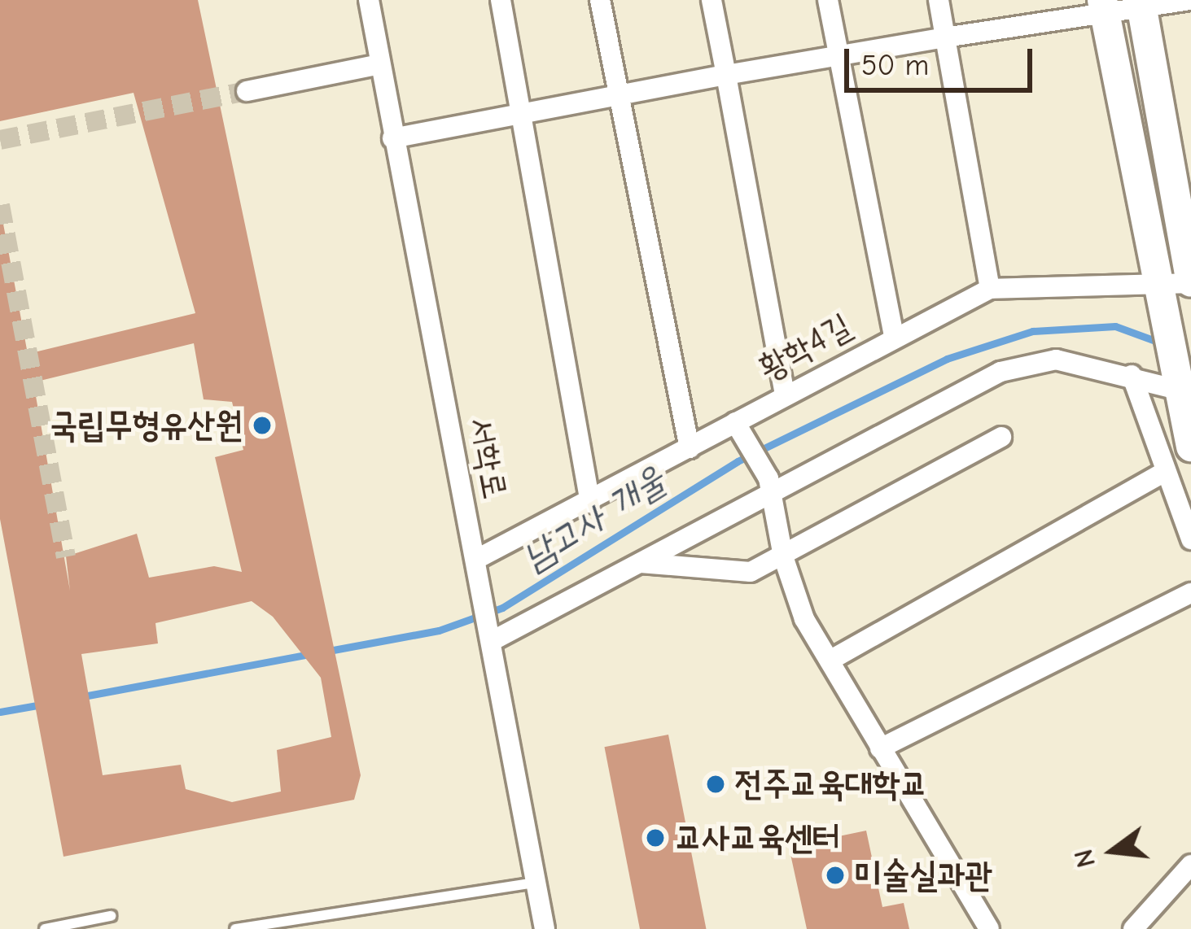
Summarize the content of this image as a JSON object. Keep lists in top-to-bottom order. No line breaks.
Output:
{"streets":{"street":["황학4길","서학로"]},"crossings":[["황학4길","서학로"]],"water":["남고사 개울"],"places":["국립무형유산원","전주교육대학교","교사교육센터","미술실과관"],"scale_bar":"50 m","north":"left"}
